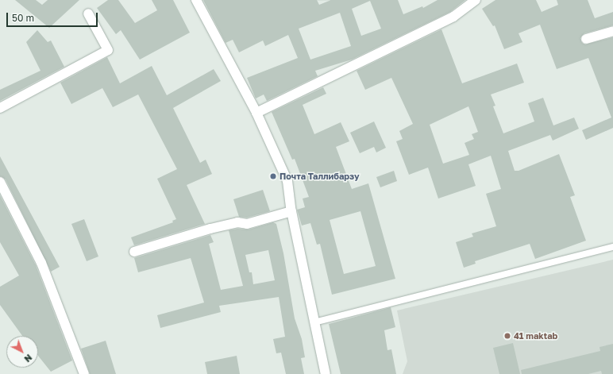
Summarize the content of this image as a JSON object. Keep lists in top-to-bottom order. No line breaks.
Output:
{"places":["Почта Таллибарзу","41 maktab"],"scale_bar":"50 m","north":"bottom right"}
